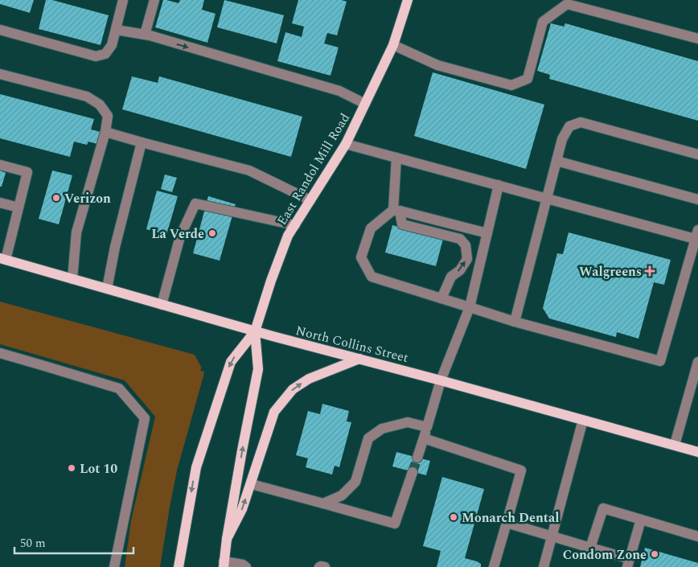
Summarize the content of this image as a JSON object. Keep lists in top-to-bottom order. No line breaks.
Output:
{"streets":{"main road":["East Randol Mill Road","North Collins Street"]},"crossings":[["East Randol Mill Road","North Collins Street"]],"places":{"other":["Verizon","La Verde","Lot 10","Monarch Dental","Condom Zone"],"health":["Walgreens"]},"scale_bar":"50 m"}
